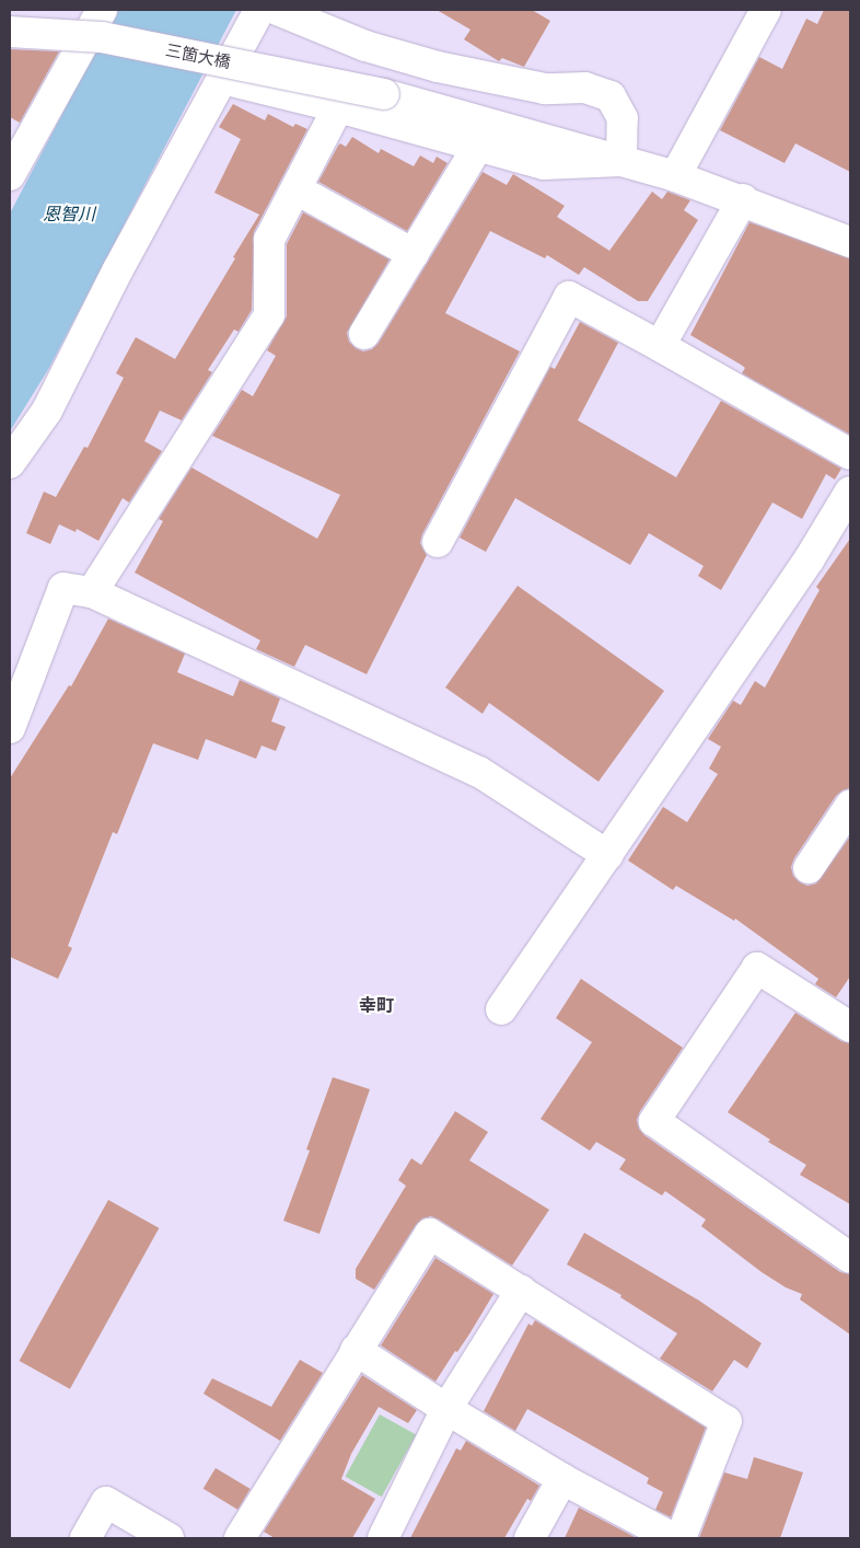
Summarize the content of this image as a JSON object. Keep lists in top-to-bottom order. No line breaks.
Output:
{"streets":{"street":["三箇大橋"]},"districts":["幸町"],"water":["恩智川"]}
